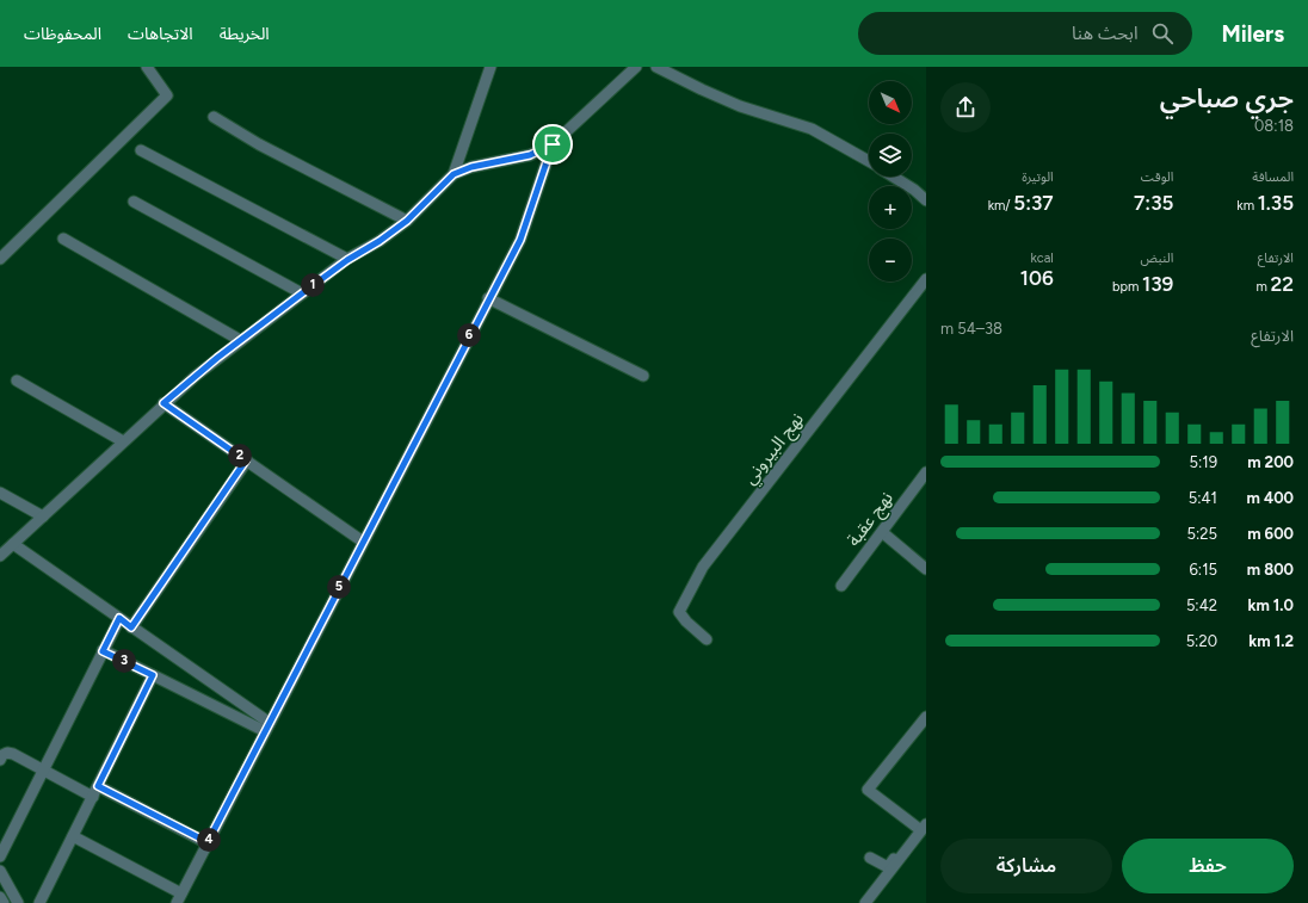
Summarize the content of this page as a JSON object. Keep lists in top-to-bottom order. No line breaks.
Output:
{"streets":{"street":["نهج البيروني","نهج عقبة"]},"north":"bottom right","page":{"header":"Milers","search":"ابحث هنا","nav":["الخريطة","الاتجاهات","المحفوظات"],"heading":["جري صباحي","08:18"],"map_buttons":["+","−"],"stats":[["المسافة","1.35 km"],["الوقت","7:35"],["الوتيرة","5:37 /km"],["الارتفاع","22 m"],["النبض","139 bpm"],["kcal","106"]],"pins":["1","6","2","5","3","4"],"chart":["الارتفاع","38–54 m"],"list":[{"name":"200 m","note":"5:19"},{"name":"400 m","note":"5:41"},{"name":"600 m","note":"5:25"},{"name":"800 m","note":"6:15"},{"name":"1.0 km","note":"5:42"},{"name":"1.2 km","note":"5:20"}],"buttons":["حفظ","مشاركة"]}}
